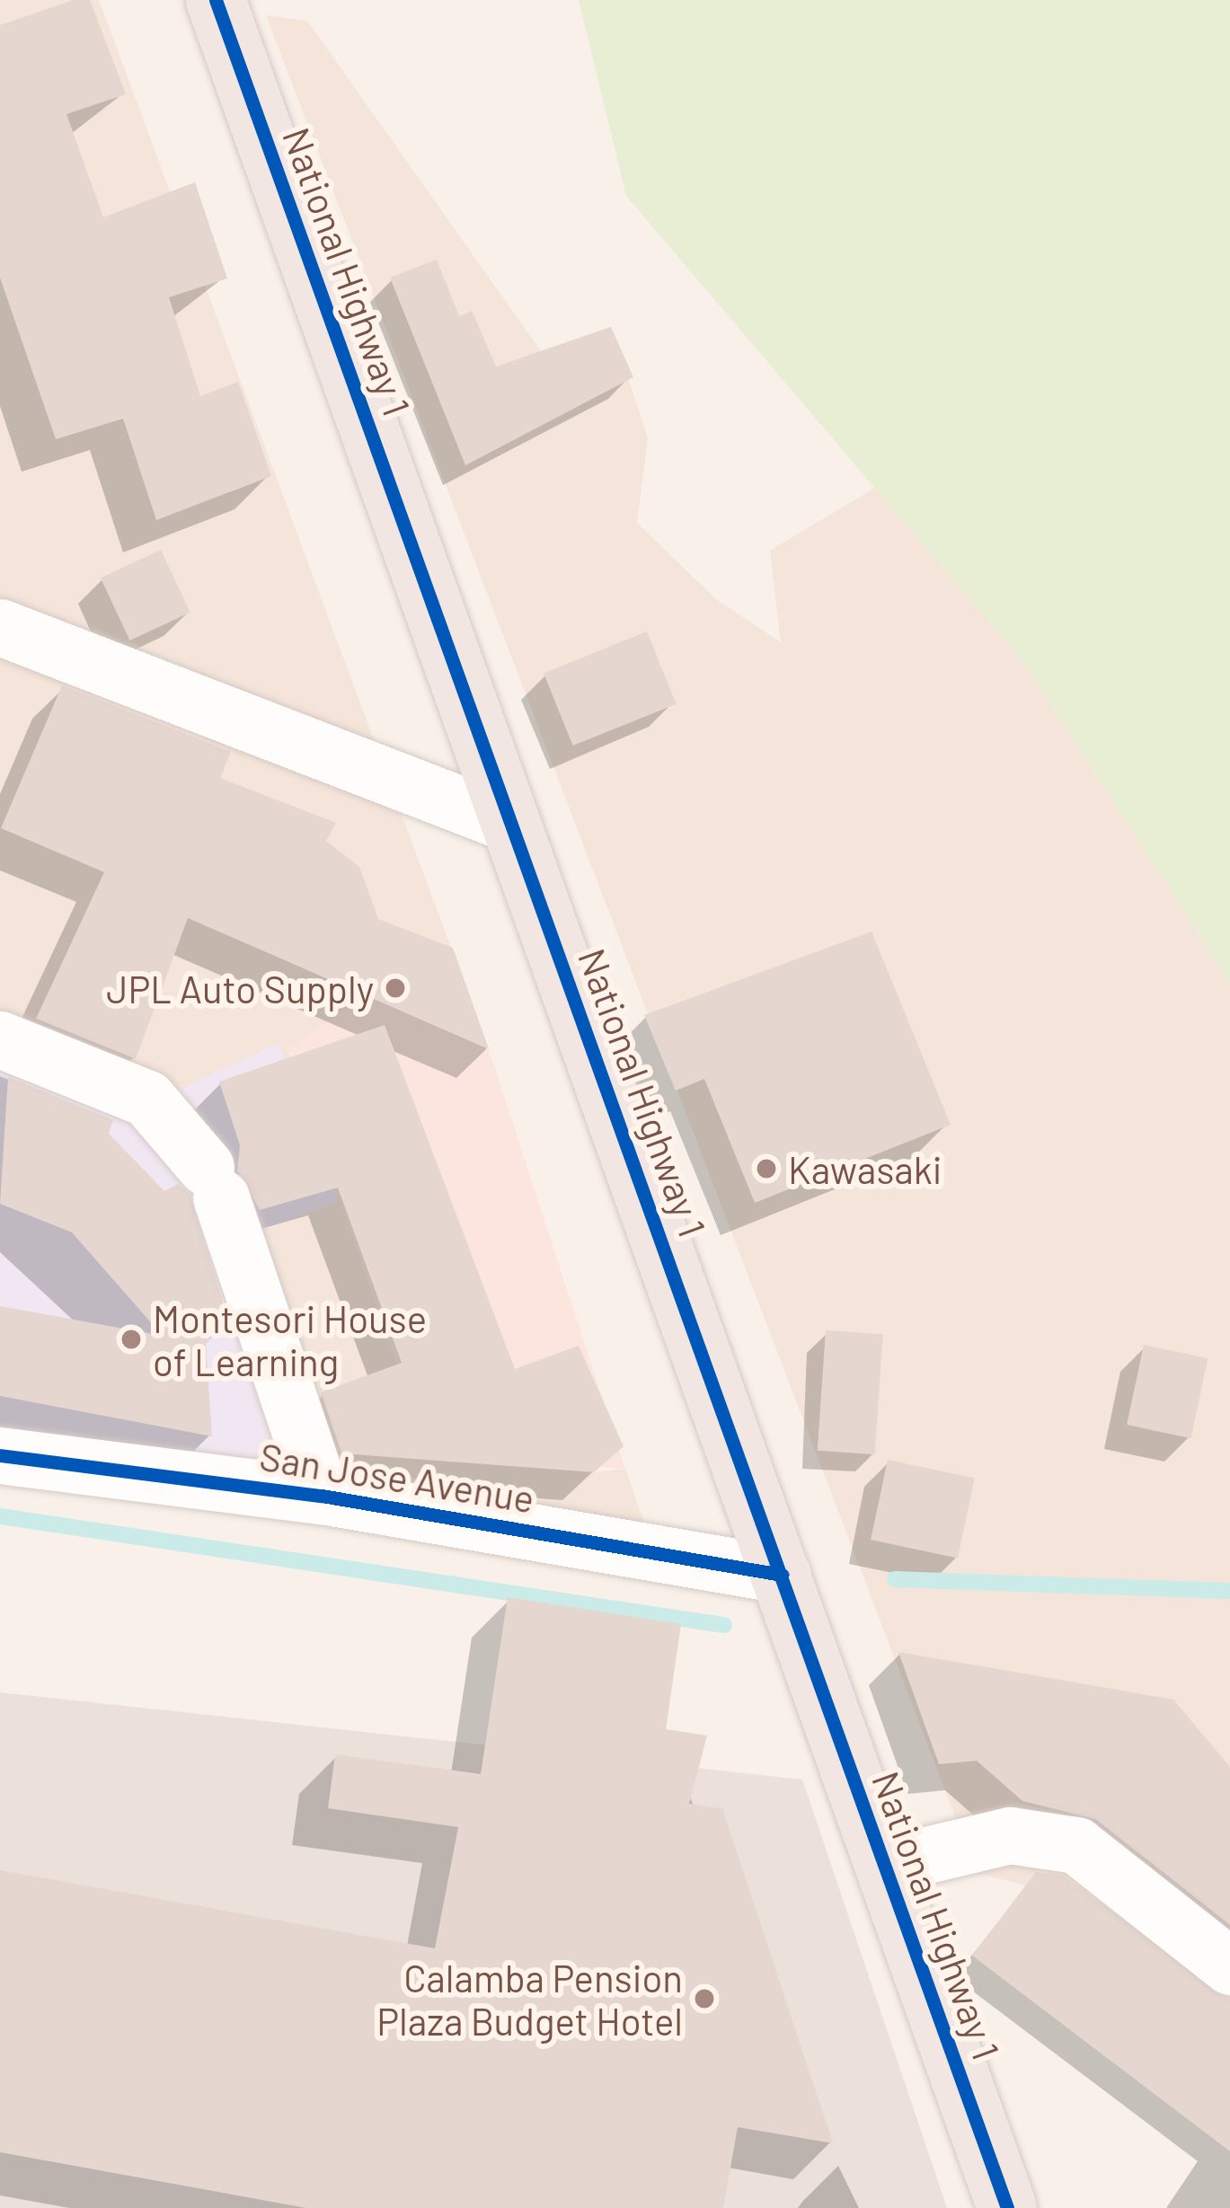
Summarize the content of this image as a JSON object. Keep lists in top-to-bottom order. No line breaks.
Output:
{"streets":{"highway":["National Highway 1"],"street":["San Jose Avenue"]},"crossings":[["National Highway 1","San Jose Avenue"]],"places":["JPL Auto Supply","Kawasaki","Montesori House of Learning","Calamba Pension Plaza Budget Hotel"]}
